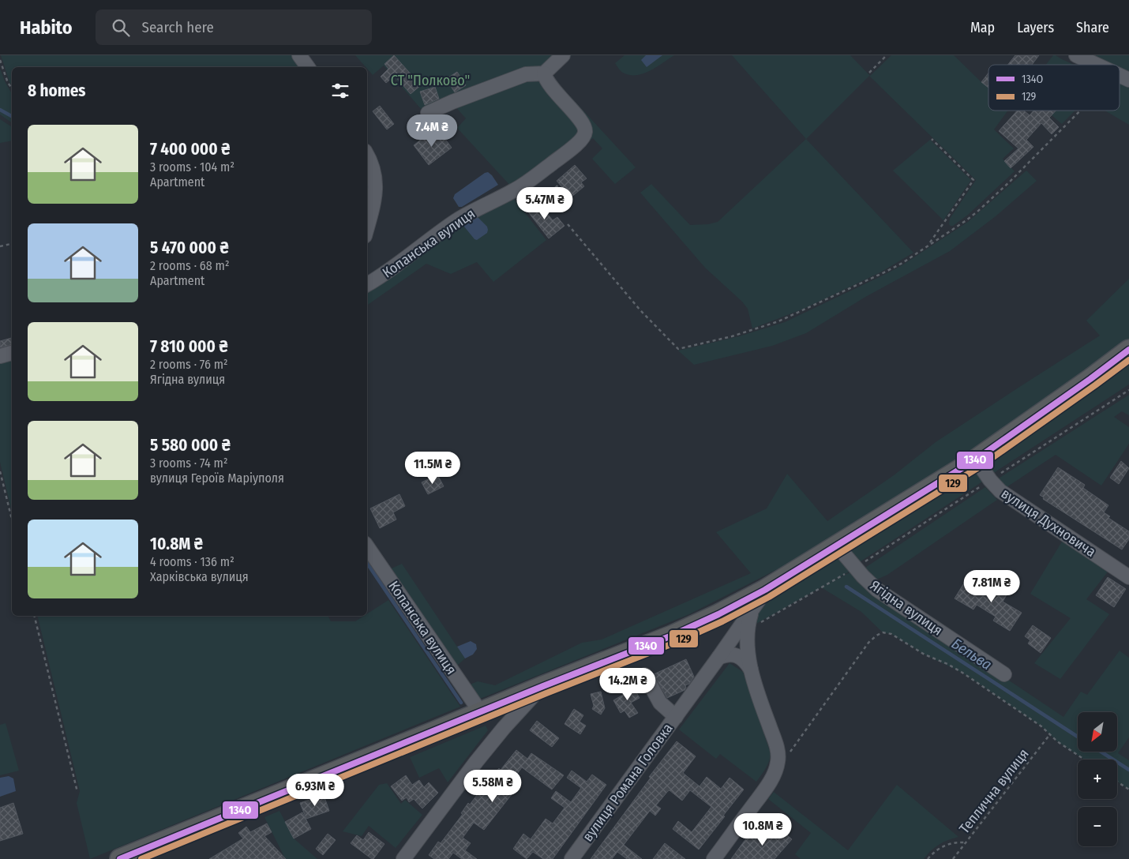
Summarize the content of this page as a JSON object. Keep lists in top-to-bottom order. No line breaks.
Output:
{"streets":{"street":["Копанська вулиця","вулиця Духновича","Ягідна вулиця","вулиця Романа Головка"],"path":["Теплична вулиця"]},"water":["Бельва"],"parks":["СТ \"Полково\""],"lines":["transit line 134О","transit line 129"],"legend":["134О","129"],"north":"bottom left","page":{"header":"Habito","search":"Search here","nav":["Map","Layers","Share"],"heading":"8 homes","price":["7.4M ₴","5.47M ₴","11.5M ₴","7.81M ₴","14.2M ₴","5.58M ₴","6.93M ₴","10.8M ₴"],"list":[{"name":"7 400 000 ₴","note":"3 rooms · 104 m² · Apartment"},{"name":"5 470 000 ₴","note":"2 rooms · 68 m² · Apartment"},{"name":"7 810 000 ₴","note":"2 rooms · 76 m² · Ягідна вулиця"},{"name":"5 580 000 ₴","note":"3 rooms · 74 m² · вулиця Героїв Маріуполя"},{"name":"10.8M ₴","note":"4 rooms · 136 m² · Харківська вулиця"}],"map_buttons":["+","−"]}}
